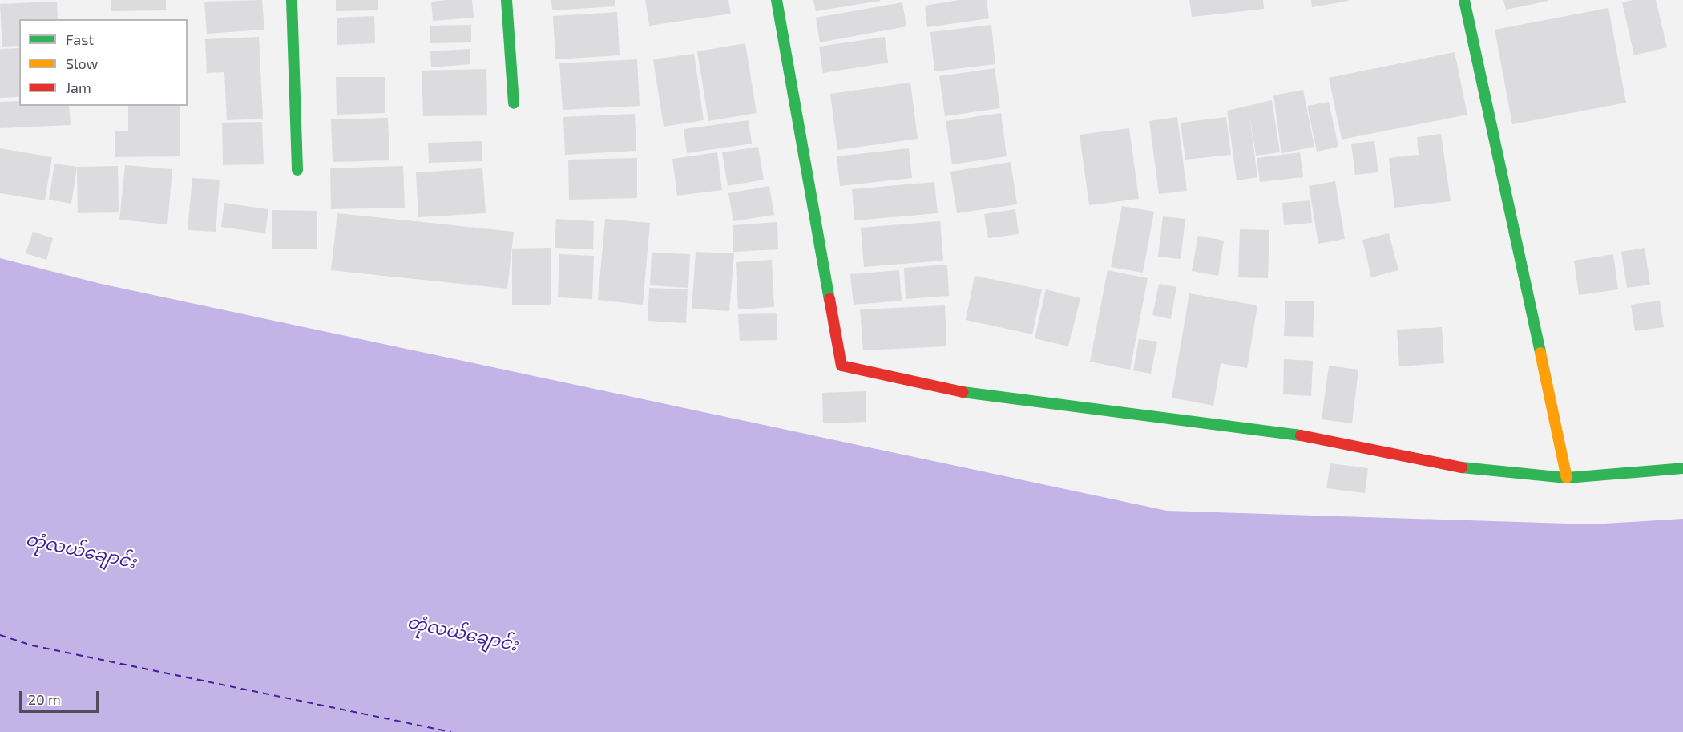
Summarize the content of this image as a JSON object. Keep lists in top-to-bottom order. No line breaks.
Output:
{"water":["တုံလယ်ချောင်း"],"legend":["Fast","Slow","Jam"],"scale_bar":"20 m"}
